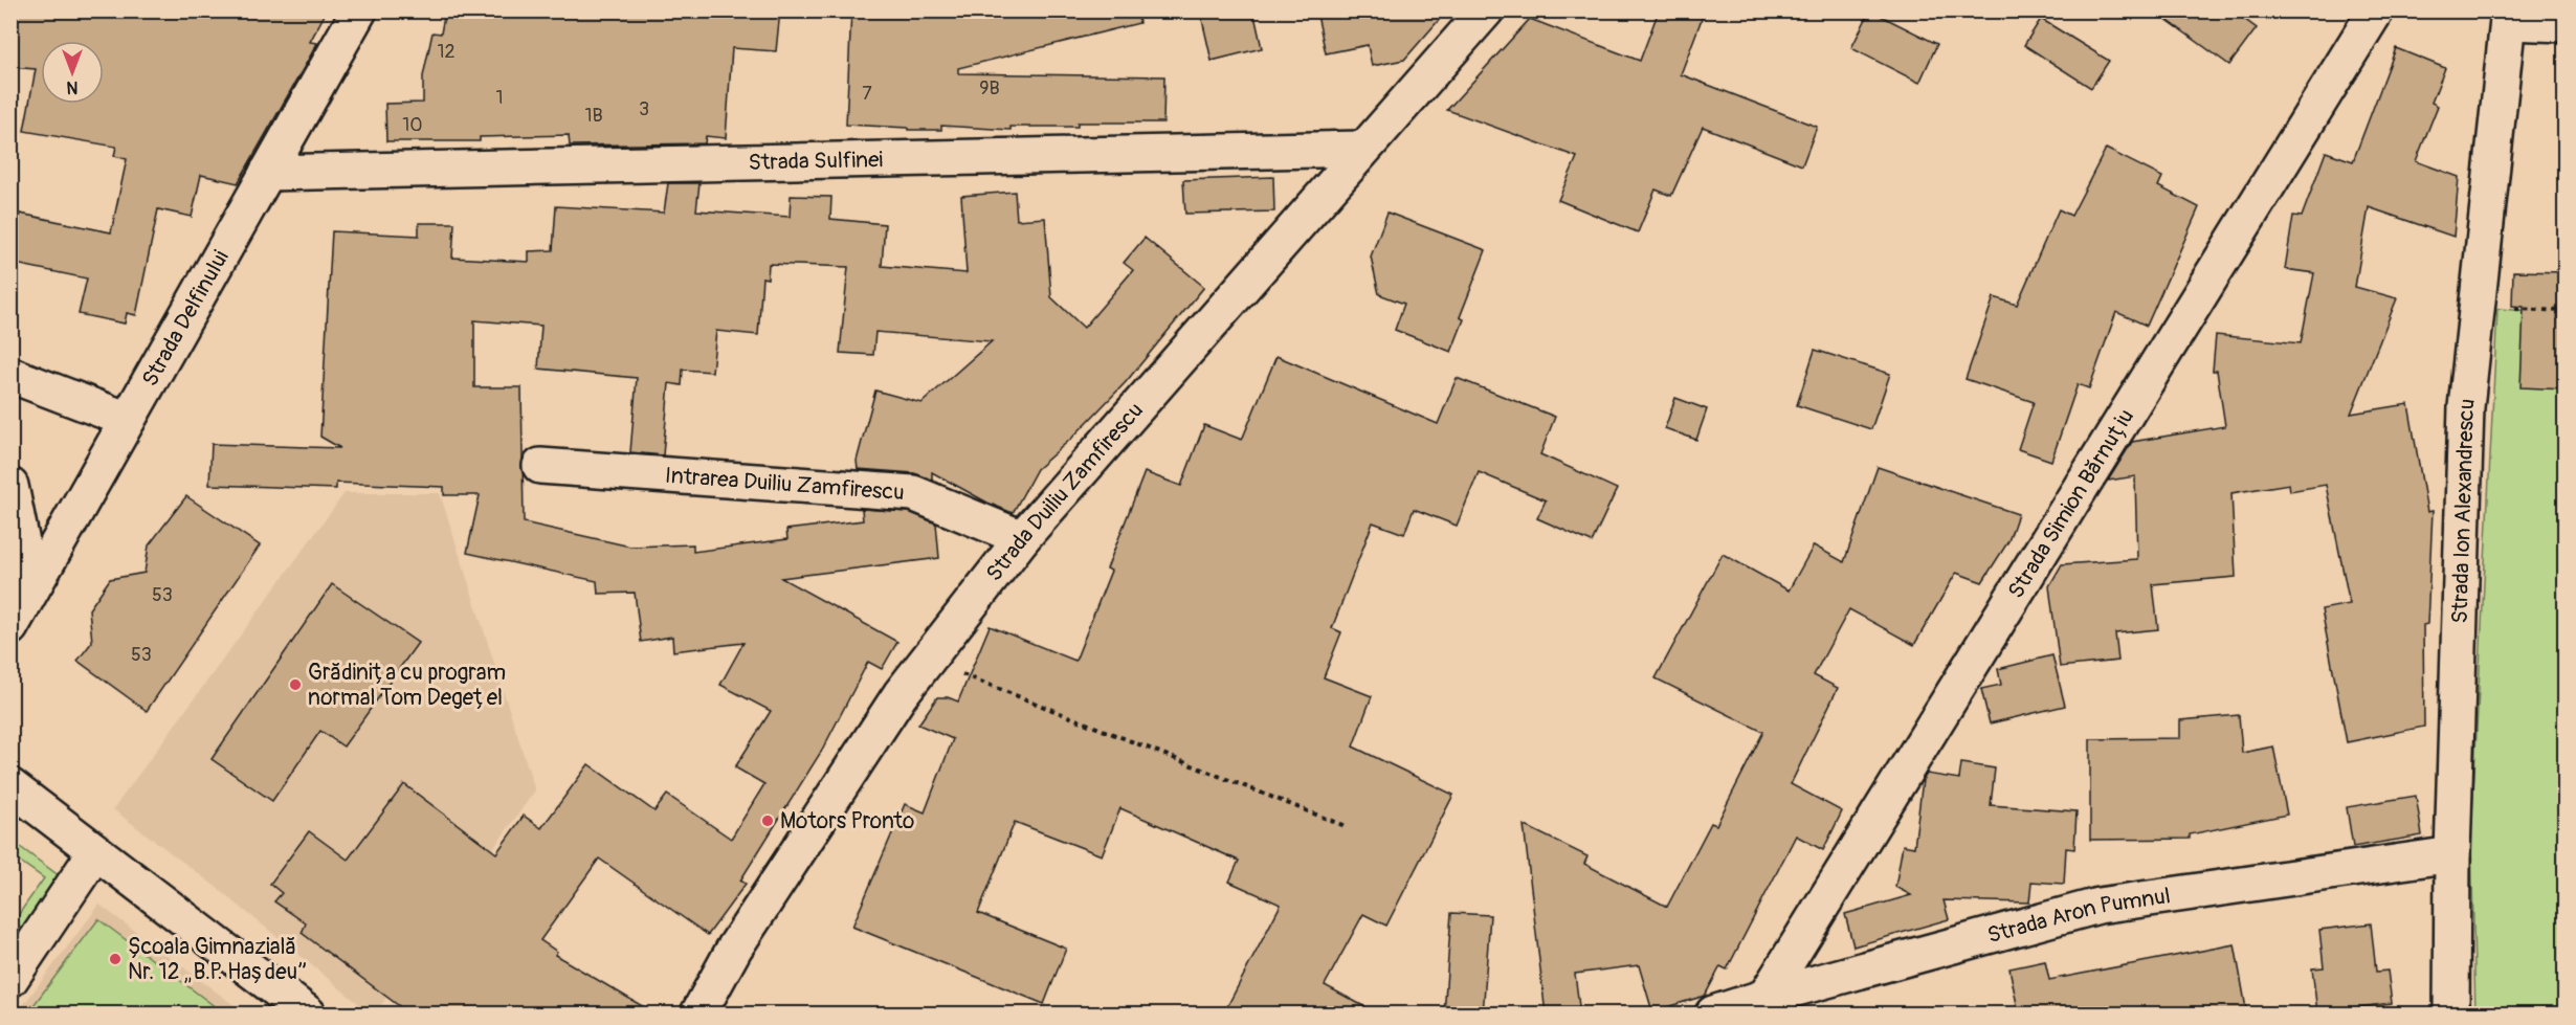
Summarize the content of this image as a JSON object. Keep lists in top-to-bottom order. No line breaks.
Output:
{"streets":{"street":["Strada Sulfinei","Strada Delfinului","Intrarea Duiliu Zamfirescu","Strada Duiliu Zamfirescu","Strada Simion Bărnuțiu","Strada Ion Alexandrescu","Strada Aron Pumnul"]},"crossings":[["Strada Sulfinei","Strada Delfinului"],["Strada Sulfinei","Strada Duiliu Zamfirescu"],["Intrarea Duiliu Zamfirescu","Strada Duiliu Zamfirescu"],["Strada Simion Bărnuțiu","Strada Aron Pumnul"],["Strada Ion Alexandrescu","Strada Aron Pumnul"]],"places":["Grădinița cu program normal Tom Degețel","Motors Pronto","Școala Gimnazială Nr. 12 „B.P. Hașdeu”"],"house_numbers":["12","9B","7","1","3","1B","10","53","53"],"north":"bottom"}
